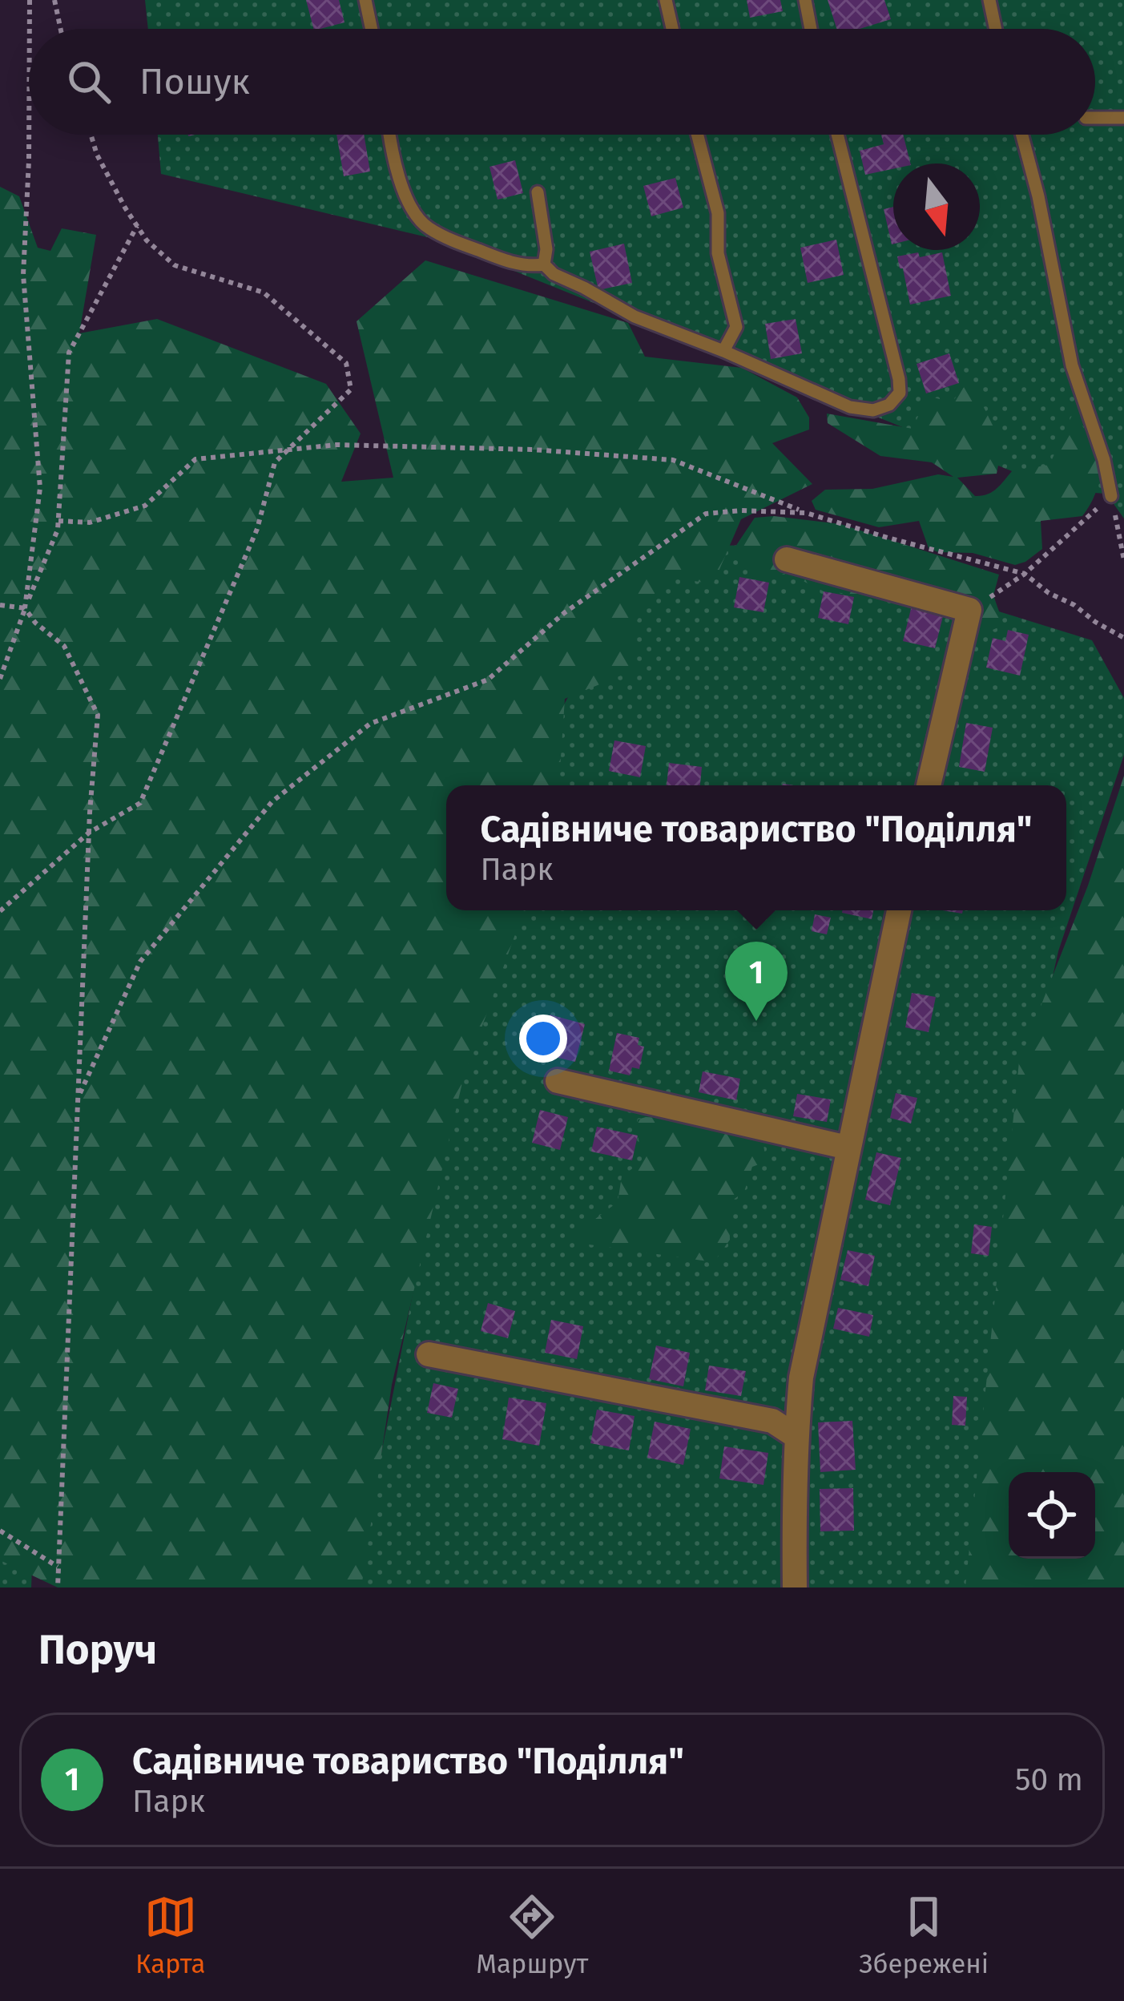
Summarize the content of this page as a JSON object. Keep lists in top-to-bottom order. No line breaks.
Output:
{"north":"bottom","page":{"search":"Пошук","popup":["Садівниче товариство \"Поділля\"","Парк"],"pins":"1","heading":"Поруч","list":[{"mark":"1","name":"Садівниче товариство \"Поділля\"","note":"Парк","value":"50 m"}],"nav":["Карта","Маршрут","Збережені"]}}
